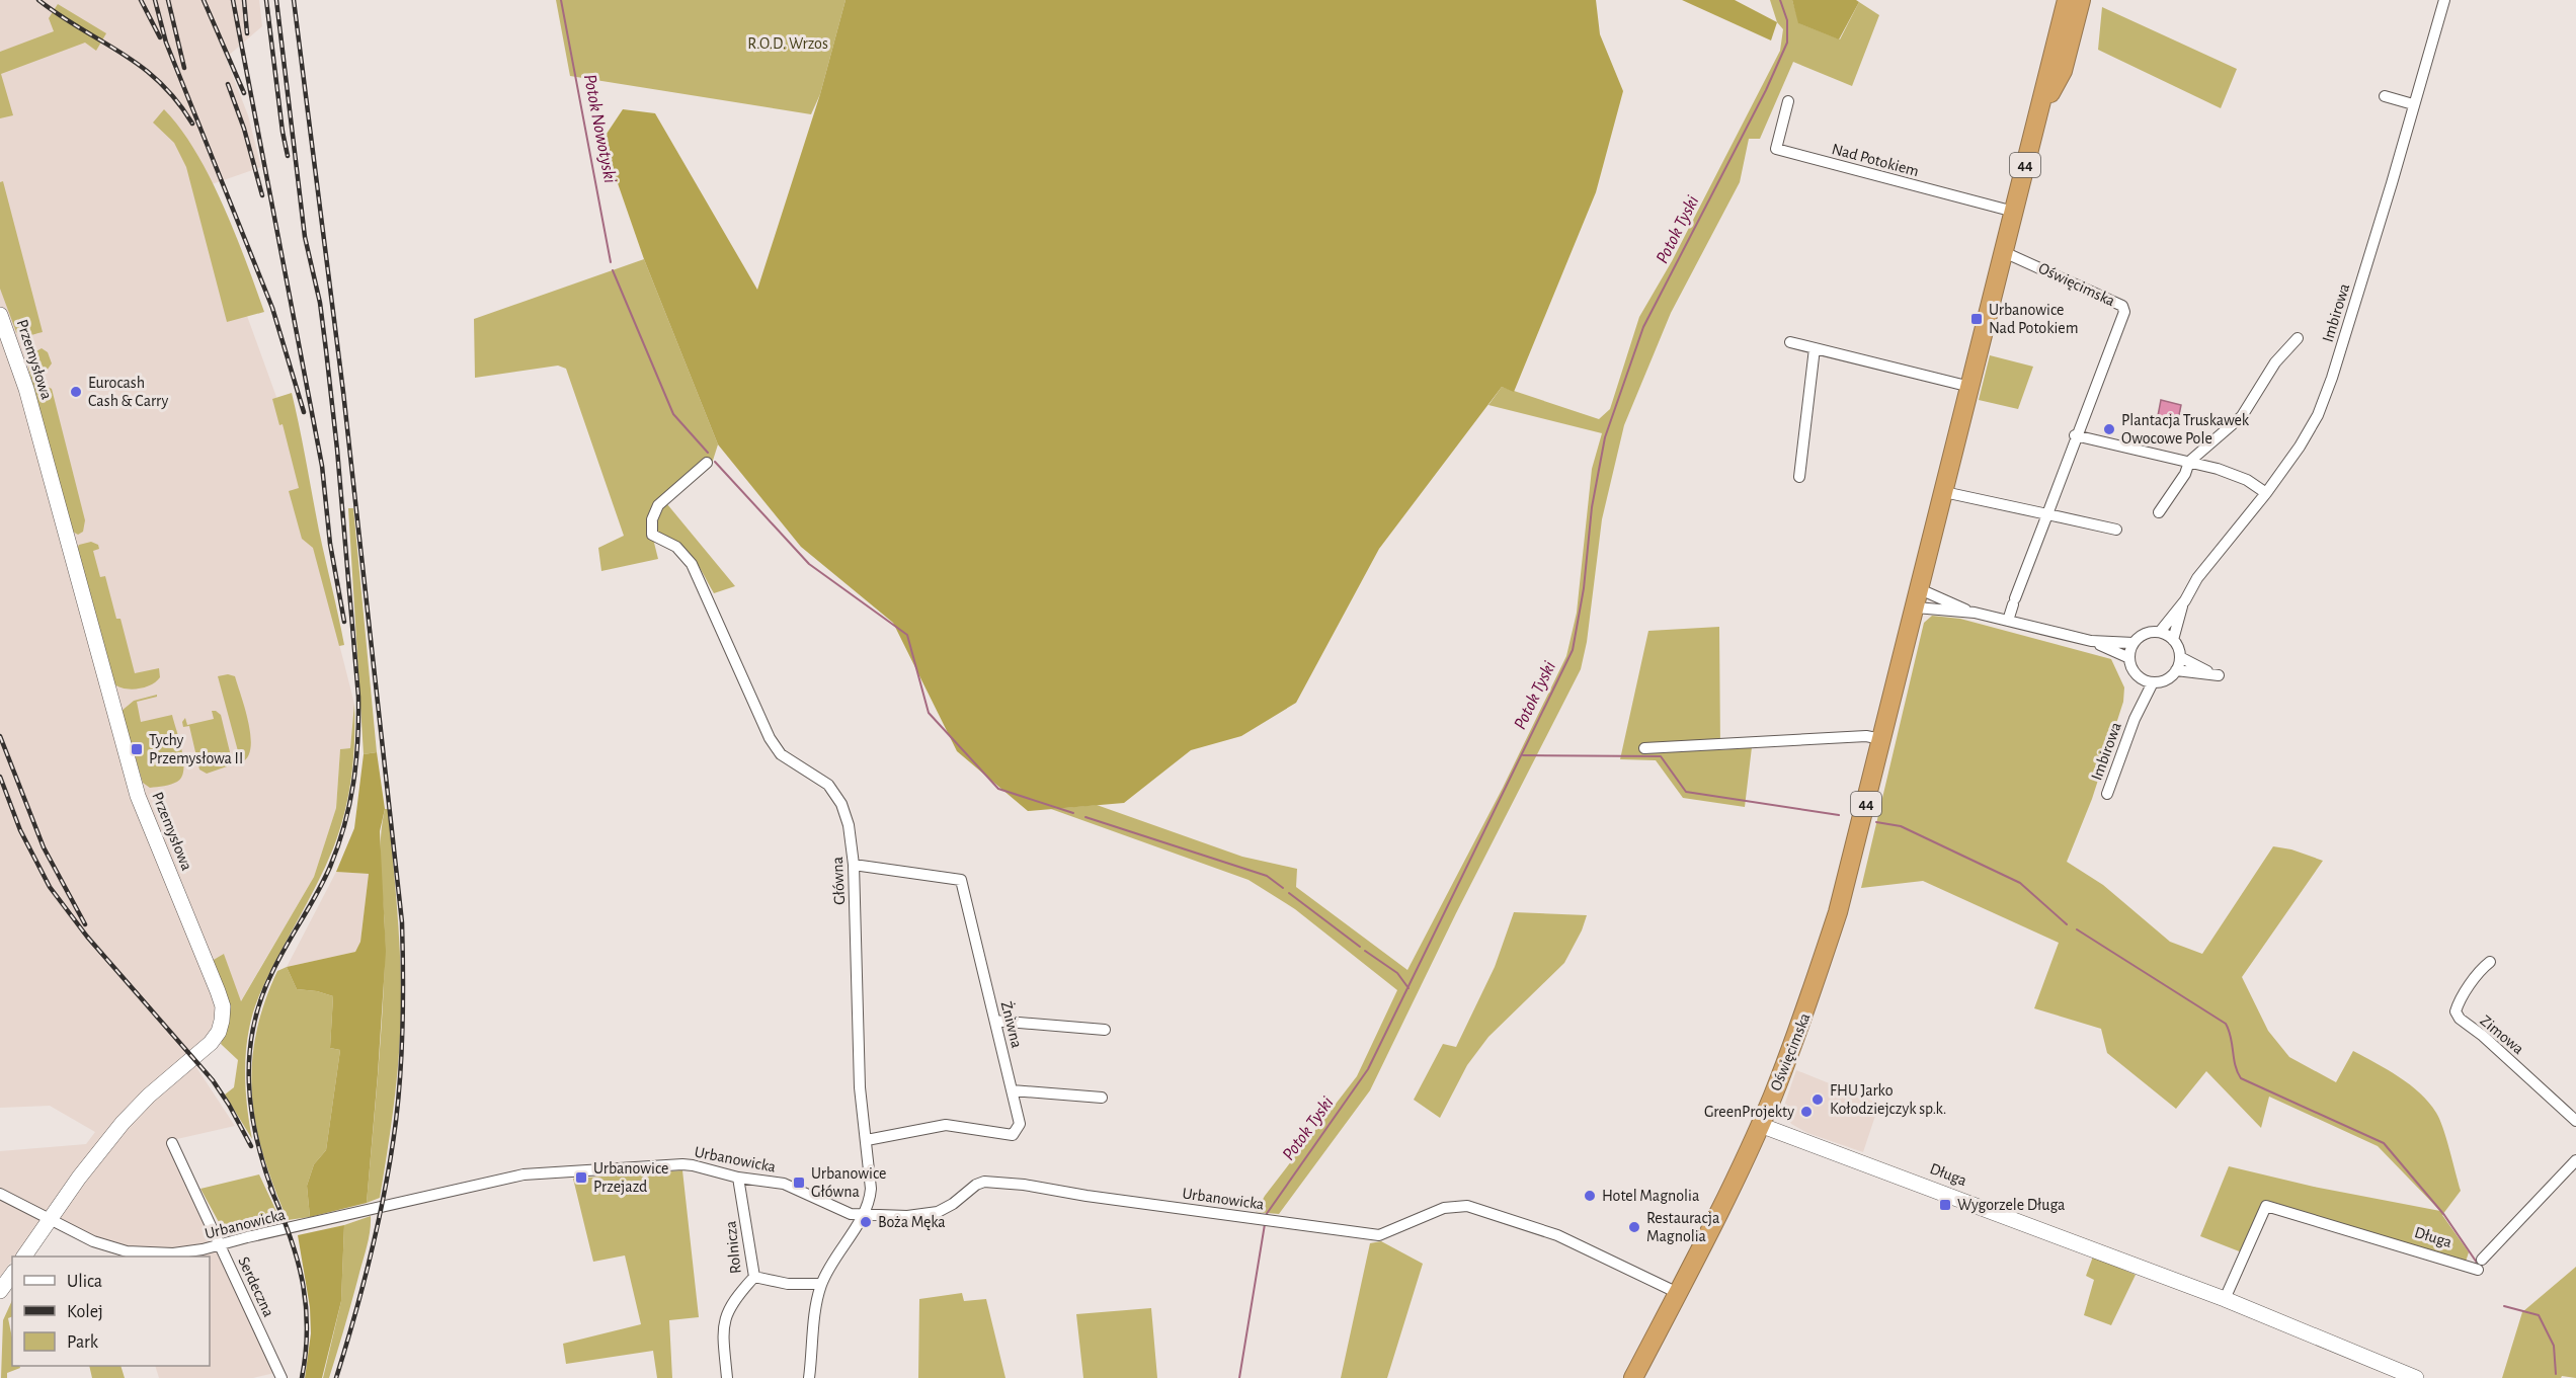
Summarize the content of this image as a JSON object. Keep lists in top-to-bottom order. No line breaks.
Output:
{"streets":{"highway":["44","Oświęcimska"],"street":["Nad Potokiem","Imbirowa","Przemysłowa","Główna","Żniwna","Zimowa","Urbanowicka","Długa","Rolnicza","Serdeczna"]},"crossings":[["Nad Potokiem","Oświęcimska"],["Oświęcimska","Urbanowicka"],["Oświęcimska","Długa"],["Przemysłowa","Urbanowicka"],["Główna","Żniwna"],["Główna","Urbanowicka"],["Urbanowicka","Rolnicza"],["Urbanowicka","Serdeczna"]],"water":["Potok Nowotyski","Potok Tyski"],"parks":["R.O.D. Wrzos"],"places":{"transit":["Urbanowice Nad Potokiem","Tychy Przemysłowa II","Urbanowice Przejazd","Urbanowice Główna","Wygorzele Długa"],"other":["Eurocash Cash & Carry","Plantacja Truskawek Owocowe Pole","FHU Jarko Kołodziejczyk sp.k.","GreenProjekty","Hotel Magnolia","Boża Męka","Restauracja Magnolia"]},"legend":["Ulica","Kolej","Park"]}
